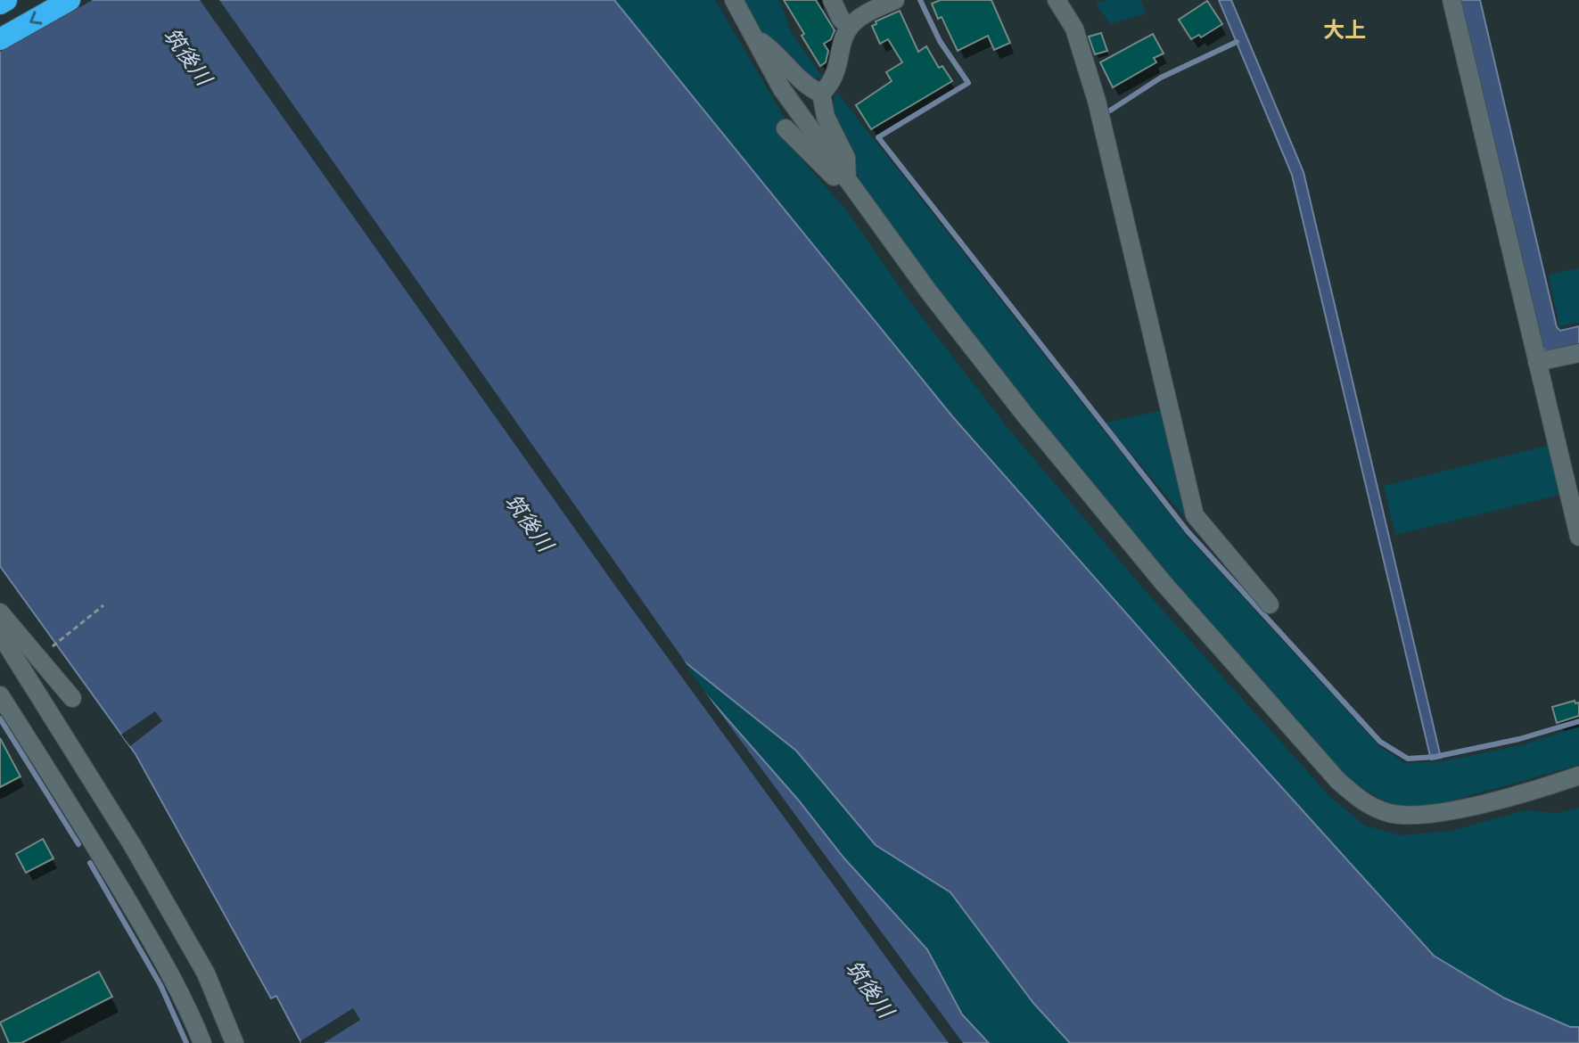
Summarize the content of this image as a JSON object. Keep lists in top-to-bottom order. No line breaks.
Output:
{"districts":["大上"],"water":["筑後川"]}
